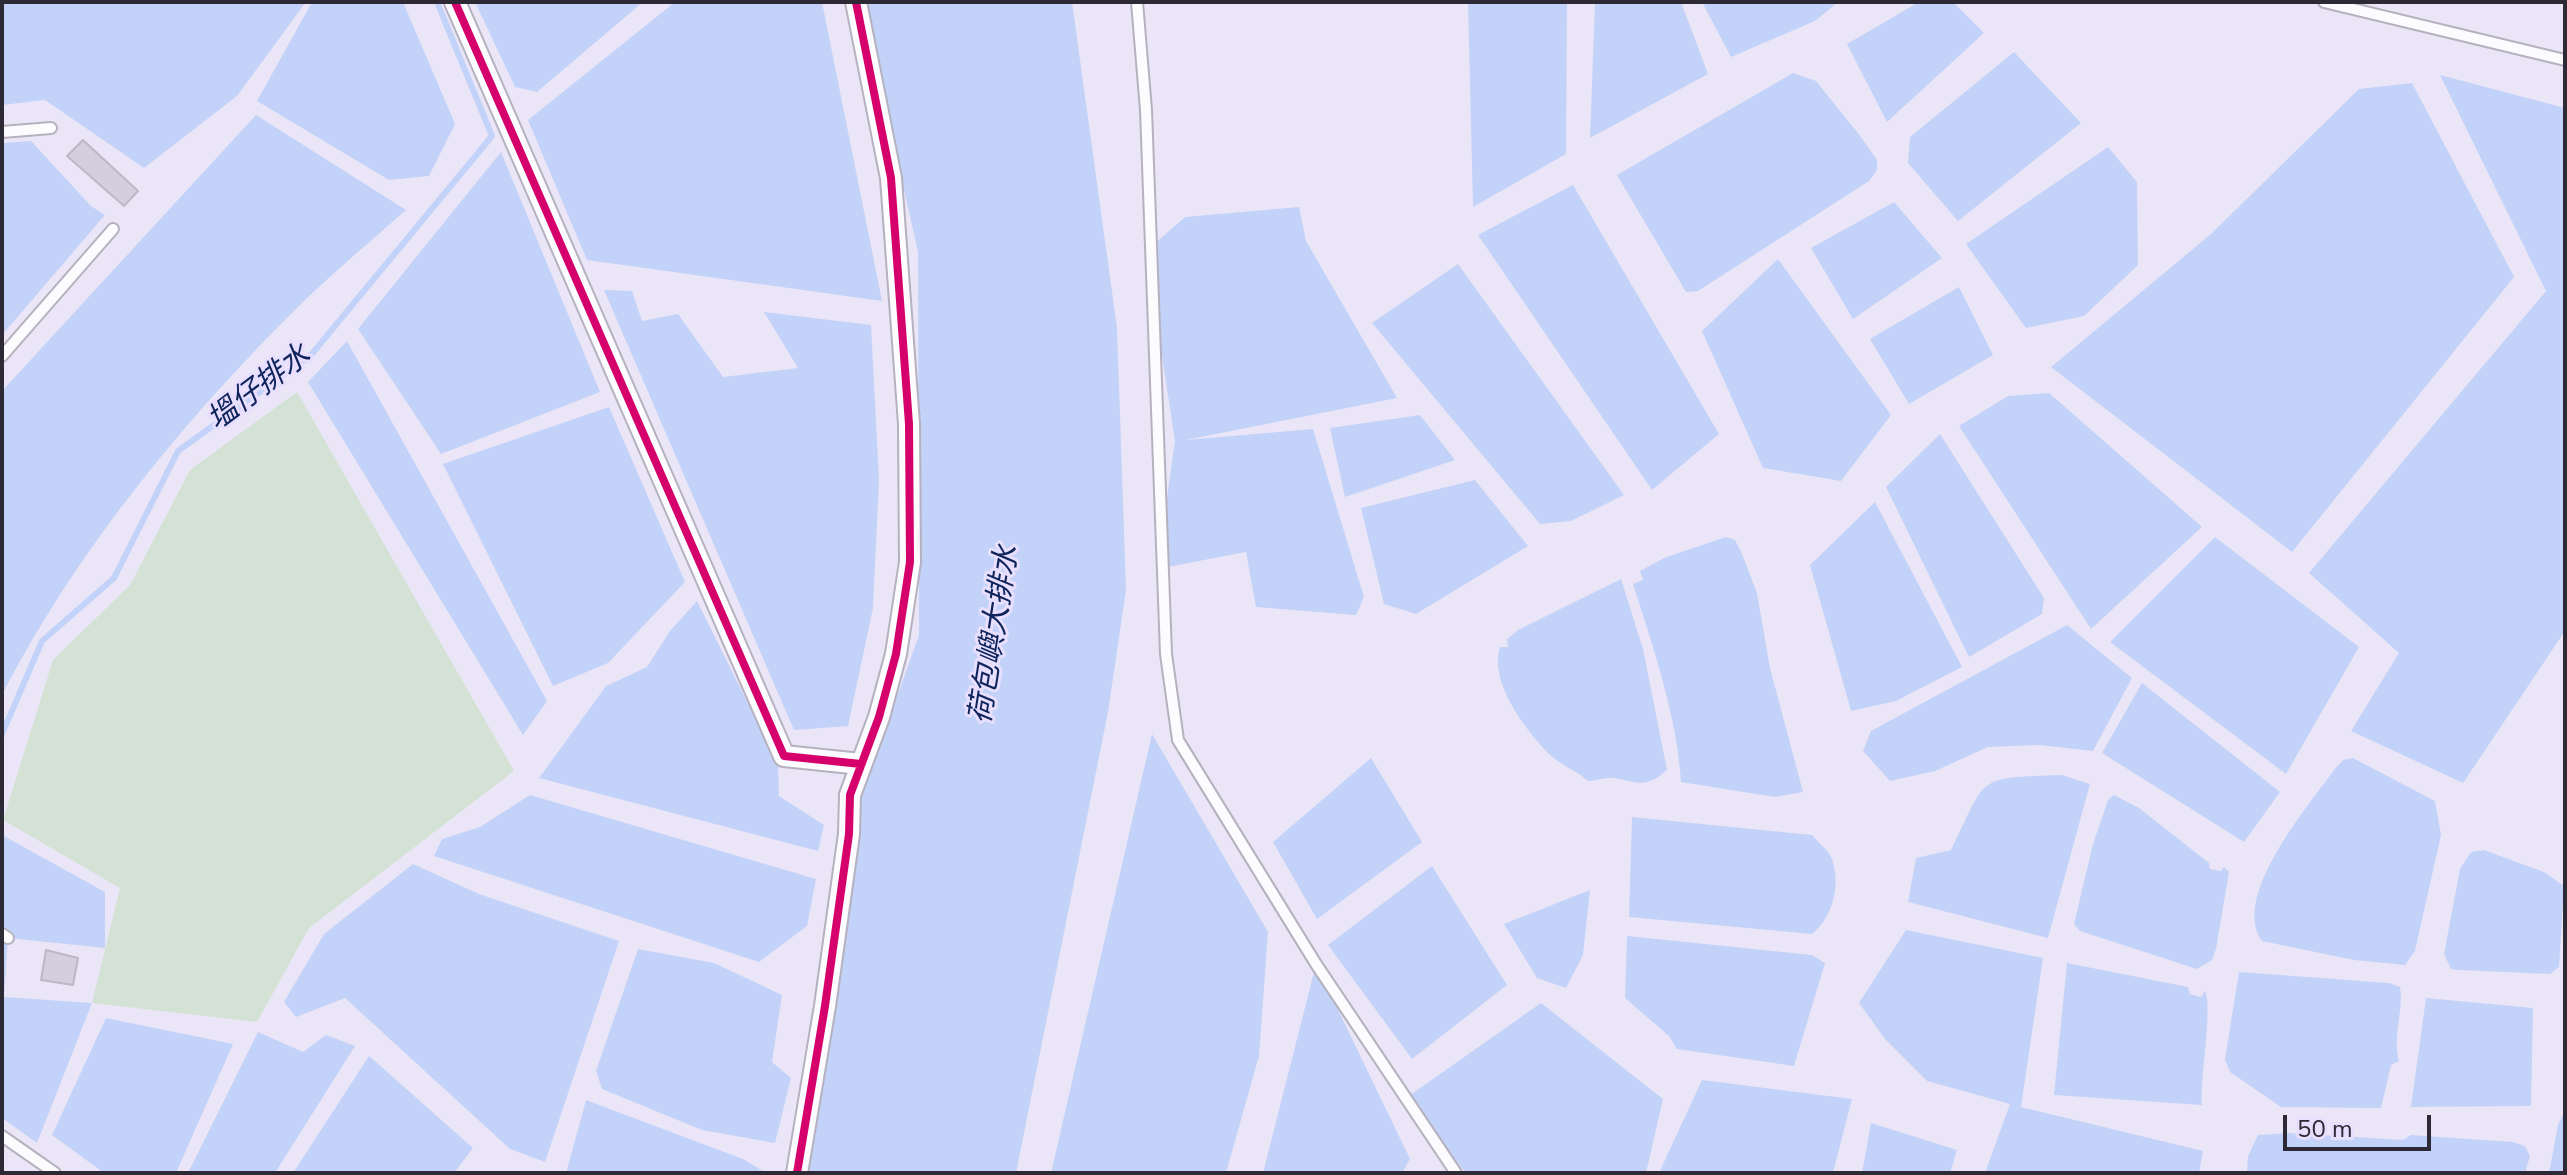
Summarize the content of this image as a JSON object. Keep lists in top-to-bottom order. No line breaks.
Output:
{"water":["塭仔排水","荷包嶼大排水"],"scale_bar":"50 m"}
